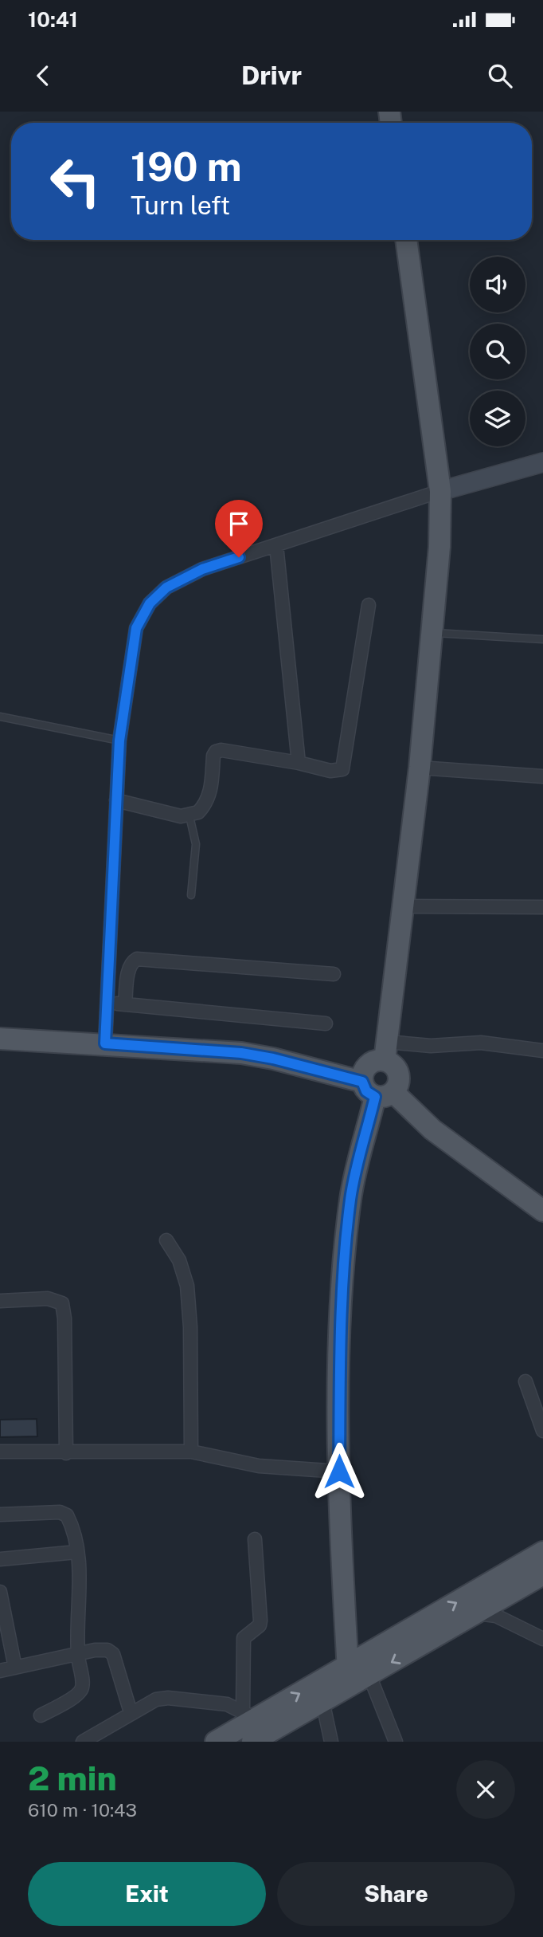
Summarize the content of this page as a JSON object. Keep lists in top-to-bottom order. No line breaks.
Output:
{"page":{"status":"10:41","header":"Drivr","turn":["190 m","Turn left"],"heading":["2 min","610 m · 10:43"],"buttons":["Exit","Share"]}}
